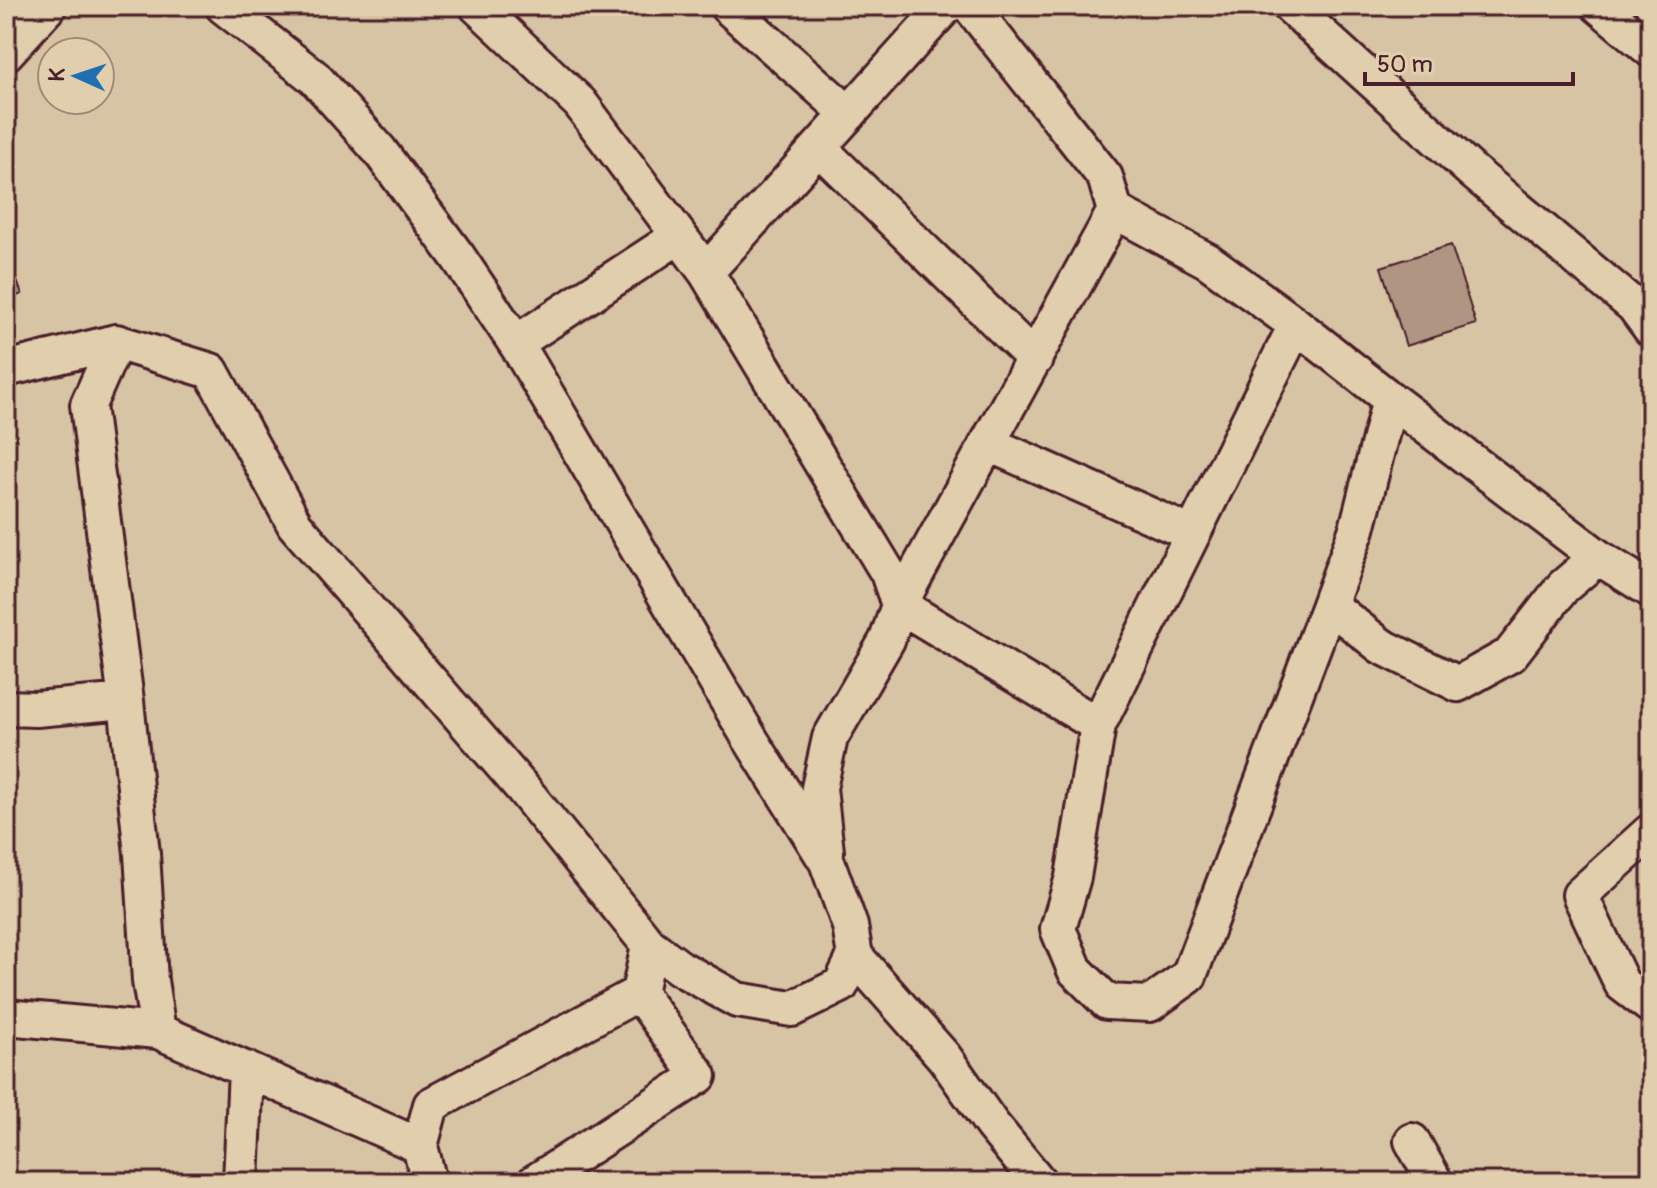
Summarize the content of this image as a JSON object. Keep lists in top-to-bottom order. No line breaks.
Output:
{"scale_bar":"50 m","north":"left"}
